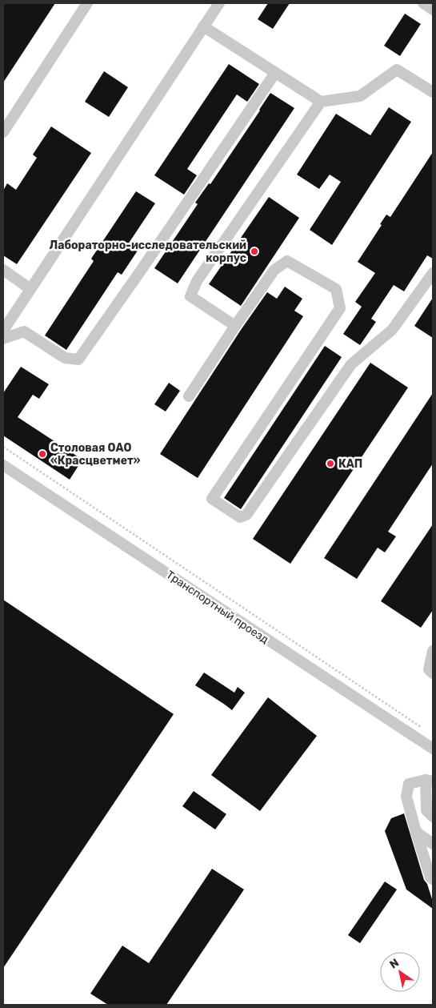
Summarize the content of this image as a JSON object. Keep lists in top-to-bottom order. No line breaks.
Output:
{"streets":{"street":["Транспортный проезд"]},"places":["Лабораторно-исследовательский корпус","Столовая ОАО «Красцветмет»","КАП"],"north":"top left"}
